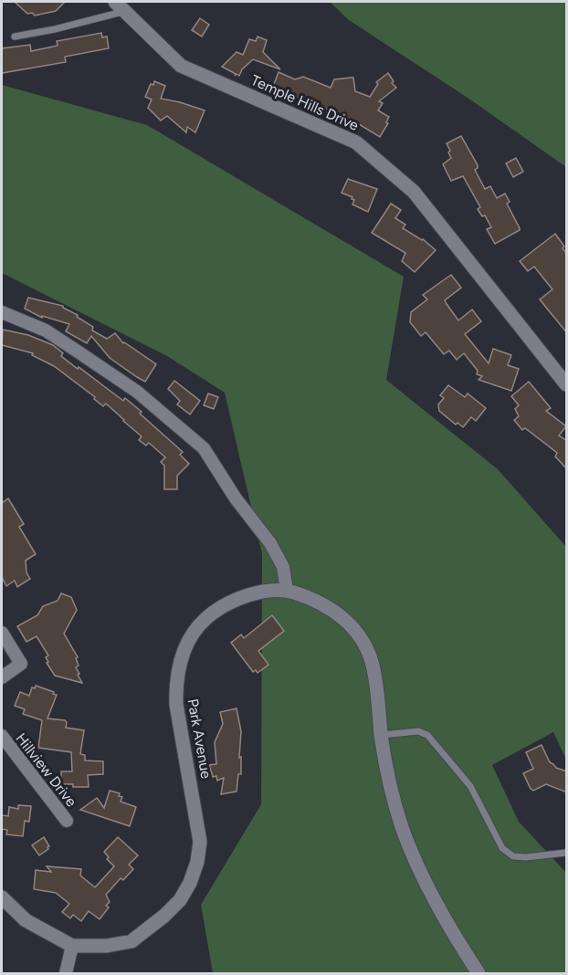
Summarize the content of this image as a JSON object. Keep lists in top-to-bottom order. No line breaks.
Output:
{"streets":{"main road":["Temple Hills Drive","Park Avenue"],"street":["Hillview Drive"]}}
